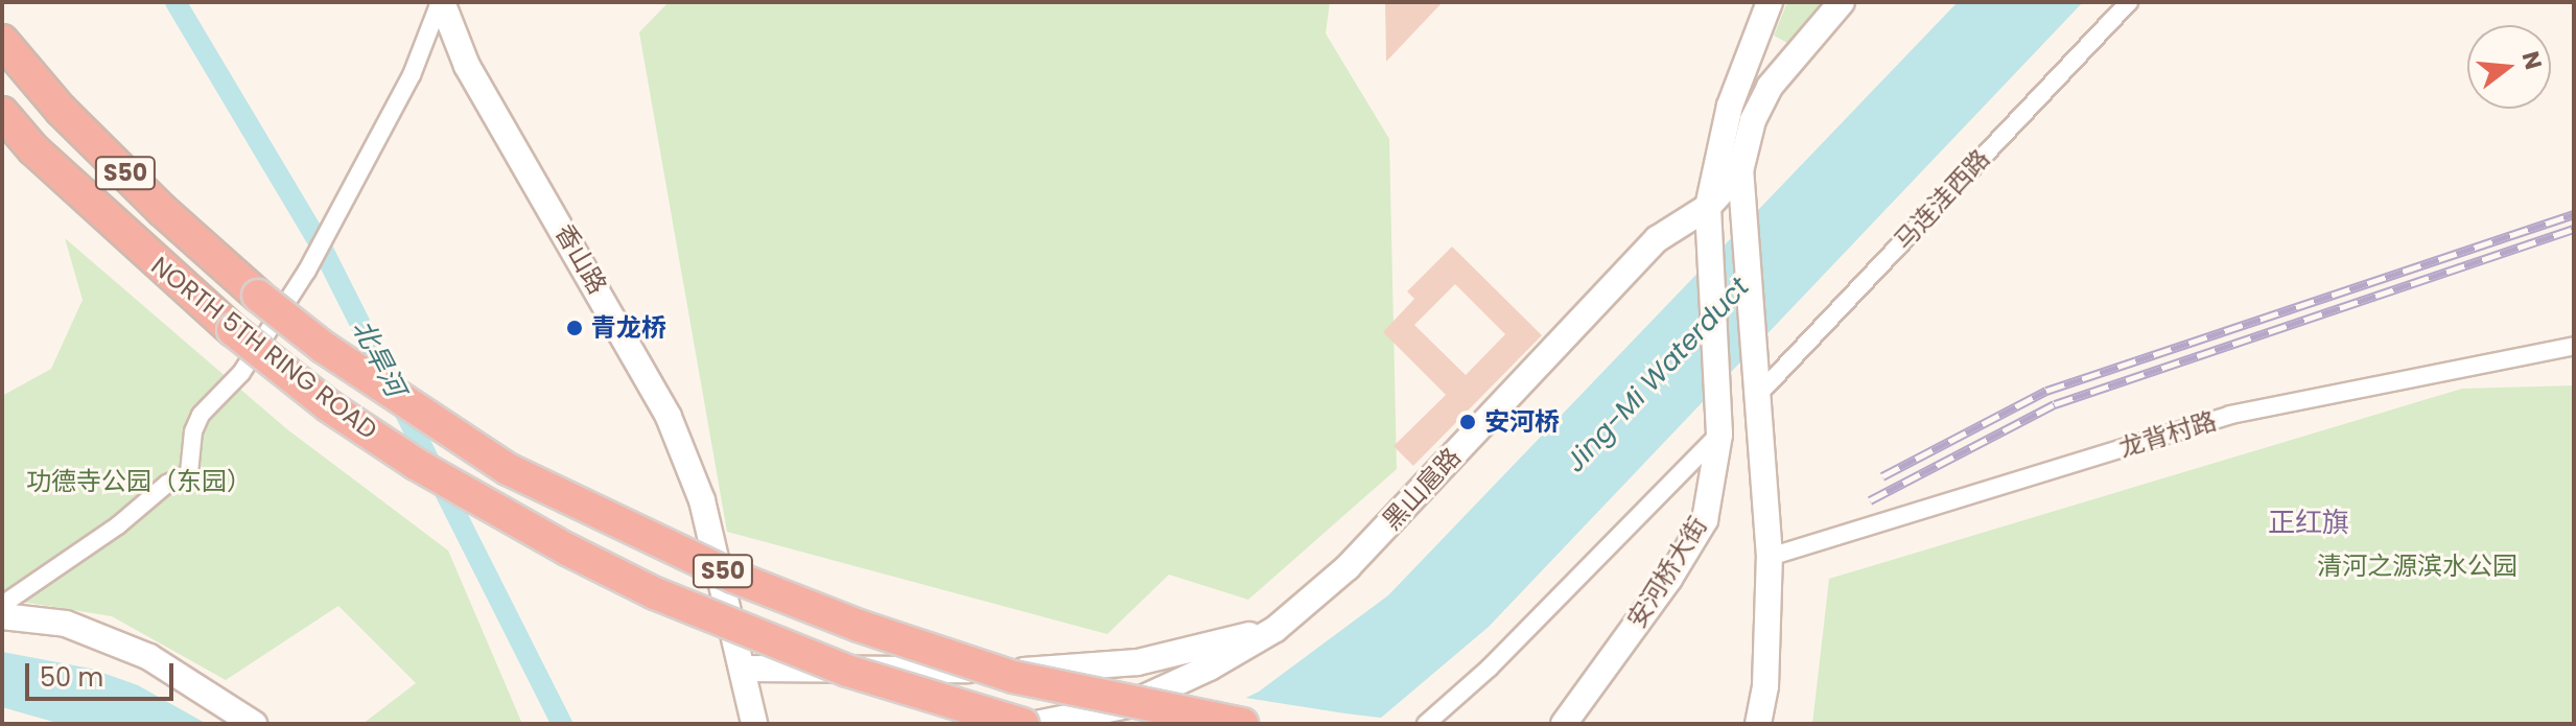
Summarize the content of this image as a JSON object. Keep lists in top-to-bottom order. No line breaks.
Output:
{"streets":{"highway":["S50","NORTH 5TH RING ROAD"],"street":["马连洼西路","香山路","龙背村路","黑山扈路","安河桥大街"]},"crossings":[["黑山扈路","安河桥大街"]],"districts":["正红旗"],"water":["北旱河","Jing-Mi Waterduct"],"parks":["功德寺公园（东园）","清河之源滨水公园"],"places":["青龙桥","安河桥"],"scale_bar":"50 m","north":"right"}
